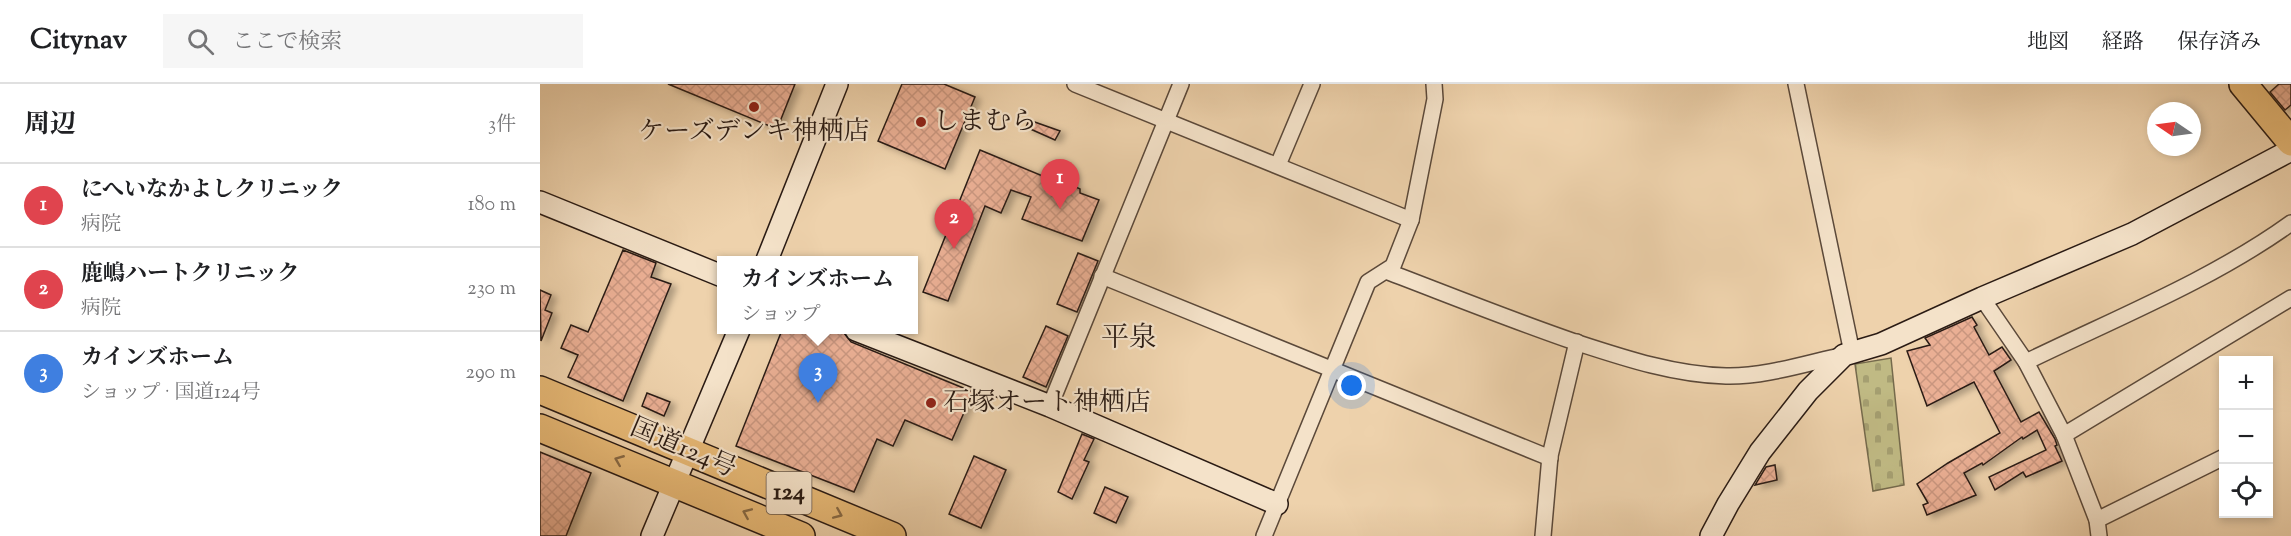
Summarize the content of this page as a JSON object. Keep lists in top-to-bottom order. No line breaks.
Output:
{"streets":{"highway":["国道124号","124"]},"districts":["平泉"],"places":["ケーズデンキ神栖店","しまむら","石塚オート神栖店"],"north":"left","page":{"header":"Citynav","search":"ここで検索","nav":["地図","経路","保存済み"],"heading":["周辺","3件"],"pins":["1","2","3"],"list":[{"mark":"1","name":"にへいなかよしクリニック","note":"病院","value":"180 m"},{"mark":"2","name":"鹿嶋ハートクリニック","note":"病院","value":"230 m"},{"mark":"3","name":"カインズホーム","note":"ショップ · 国道124号","value":"290 m"}],"popup":["カインズホーム","ショップ"],"map_buttons":["+","−"]}}
